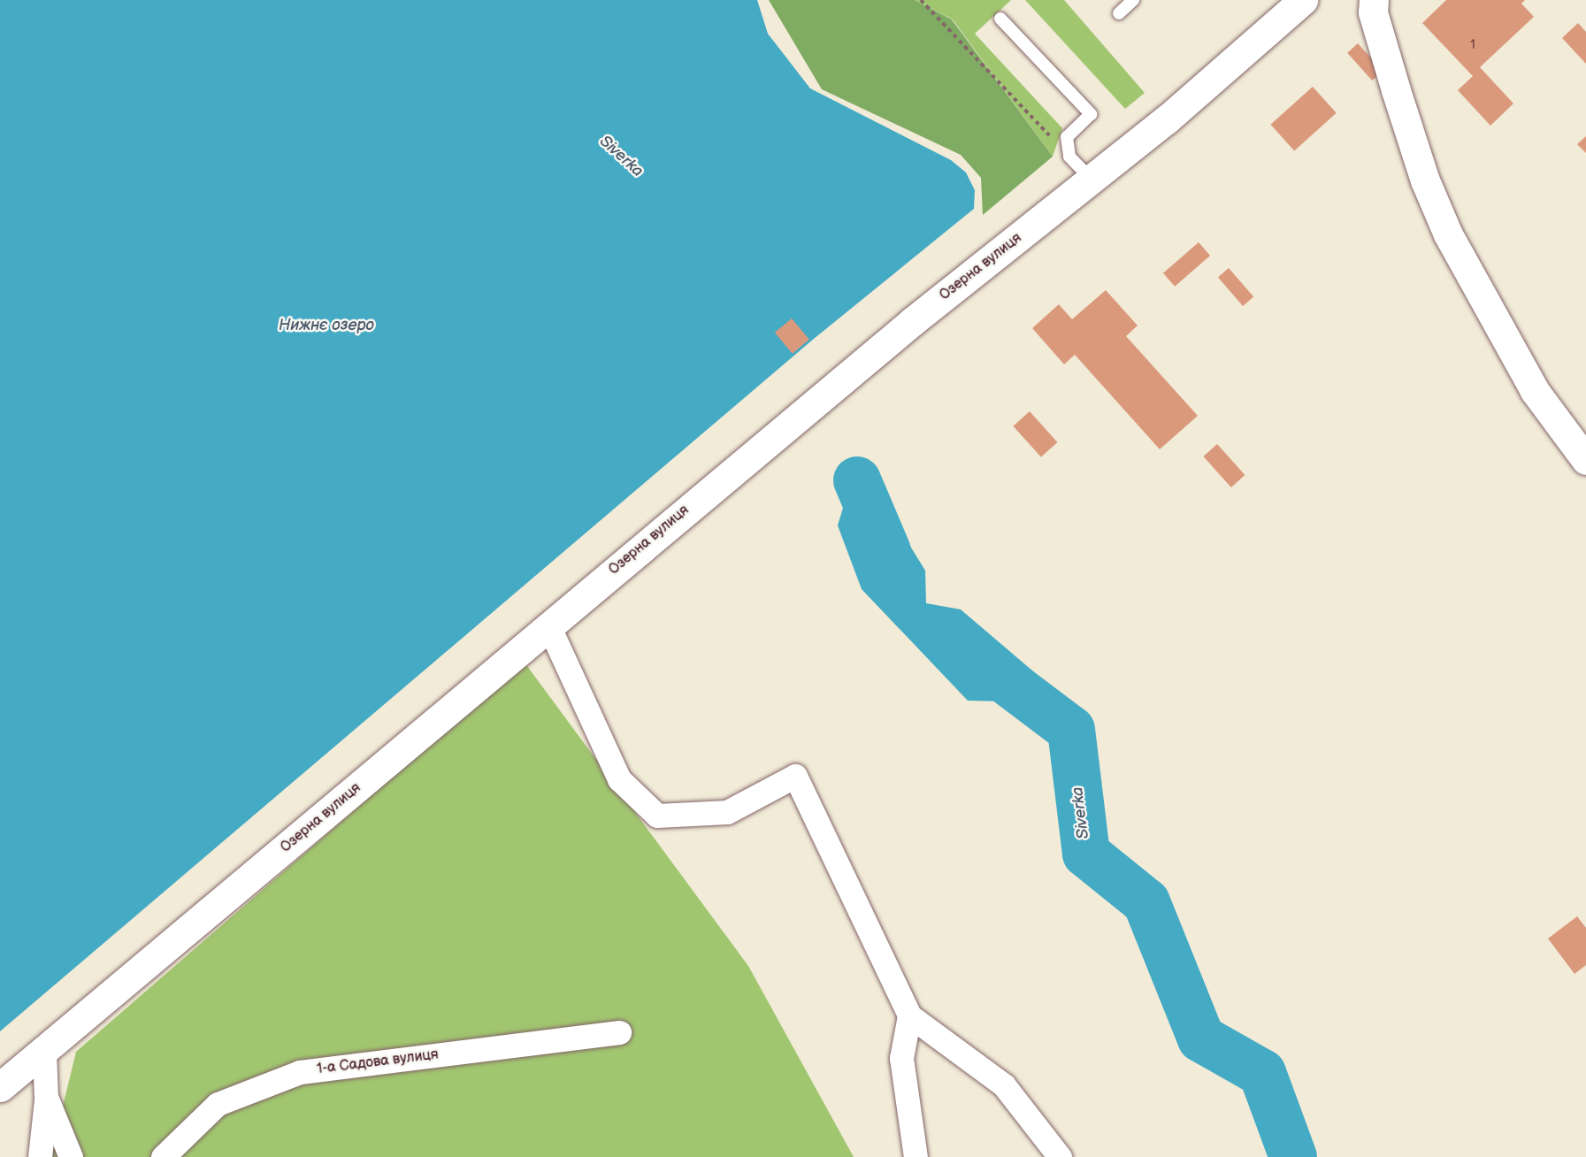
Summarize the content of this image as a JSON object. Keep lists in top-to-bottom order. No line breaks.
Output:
{"streets":{"street":["Озерна вулиця","1-а Садова вулиця"]},"water":["Siverka","Нижнє озеро"],"house_numbers":["1"]}
